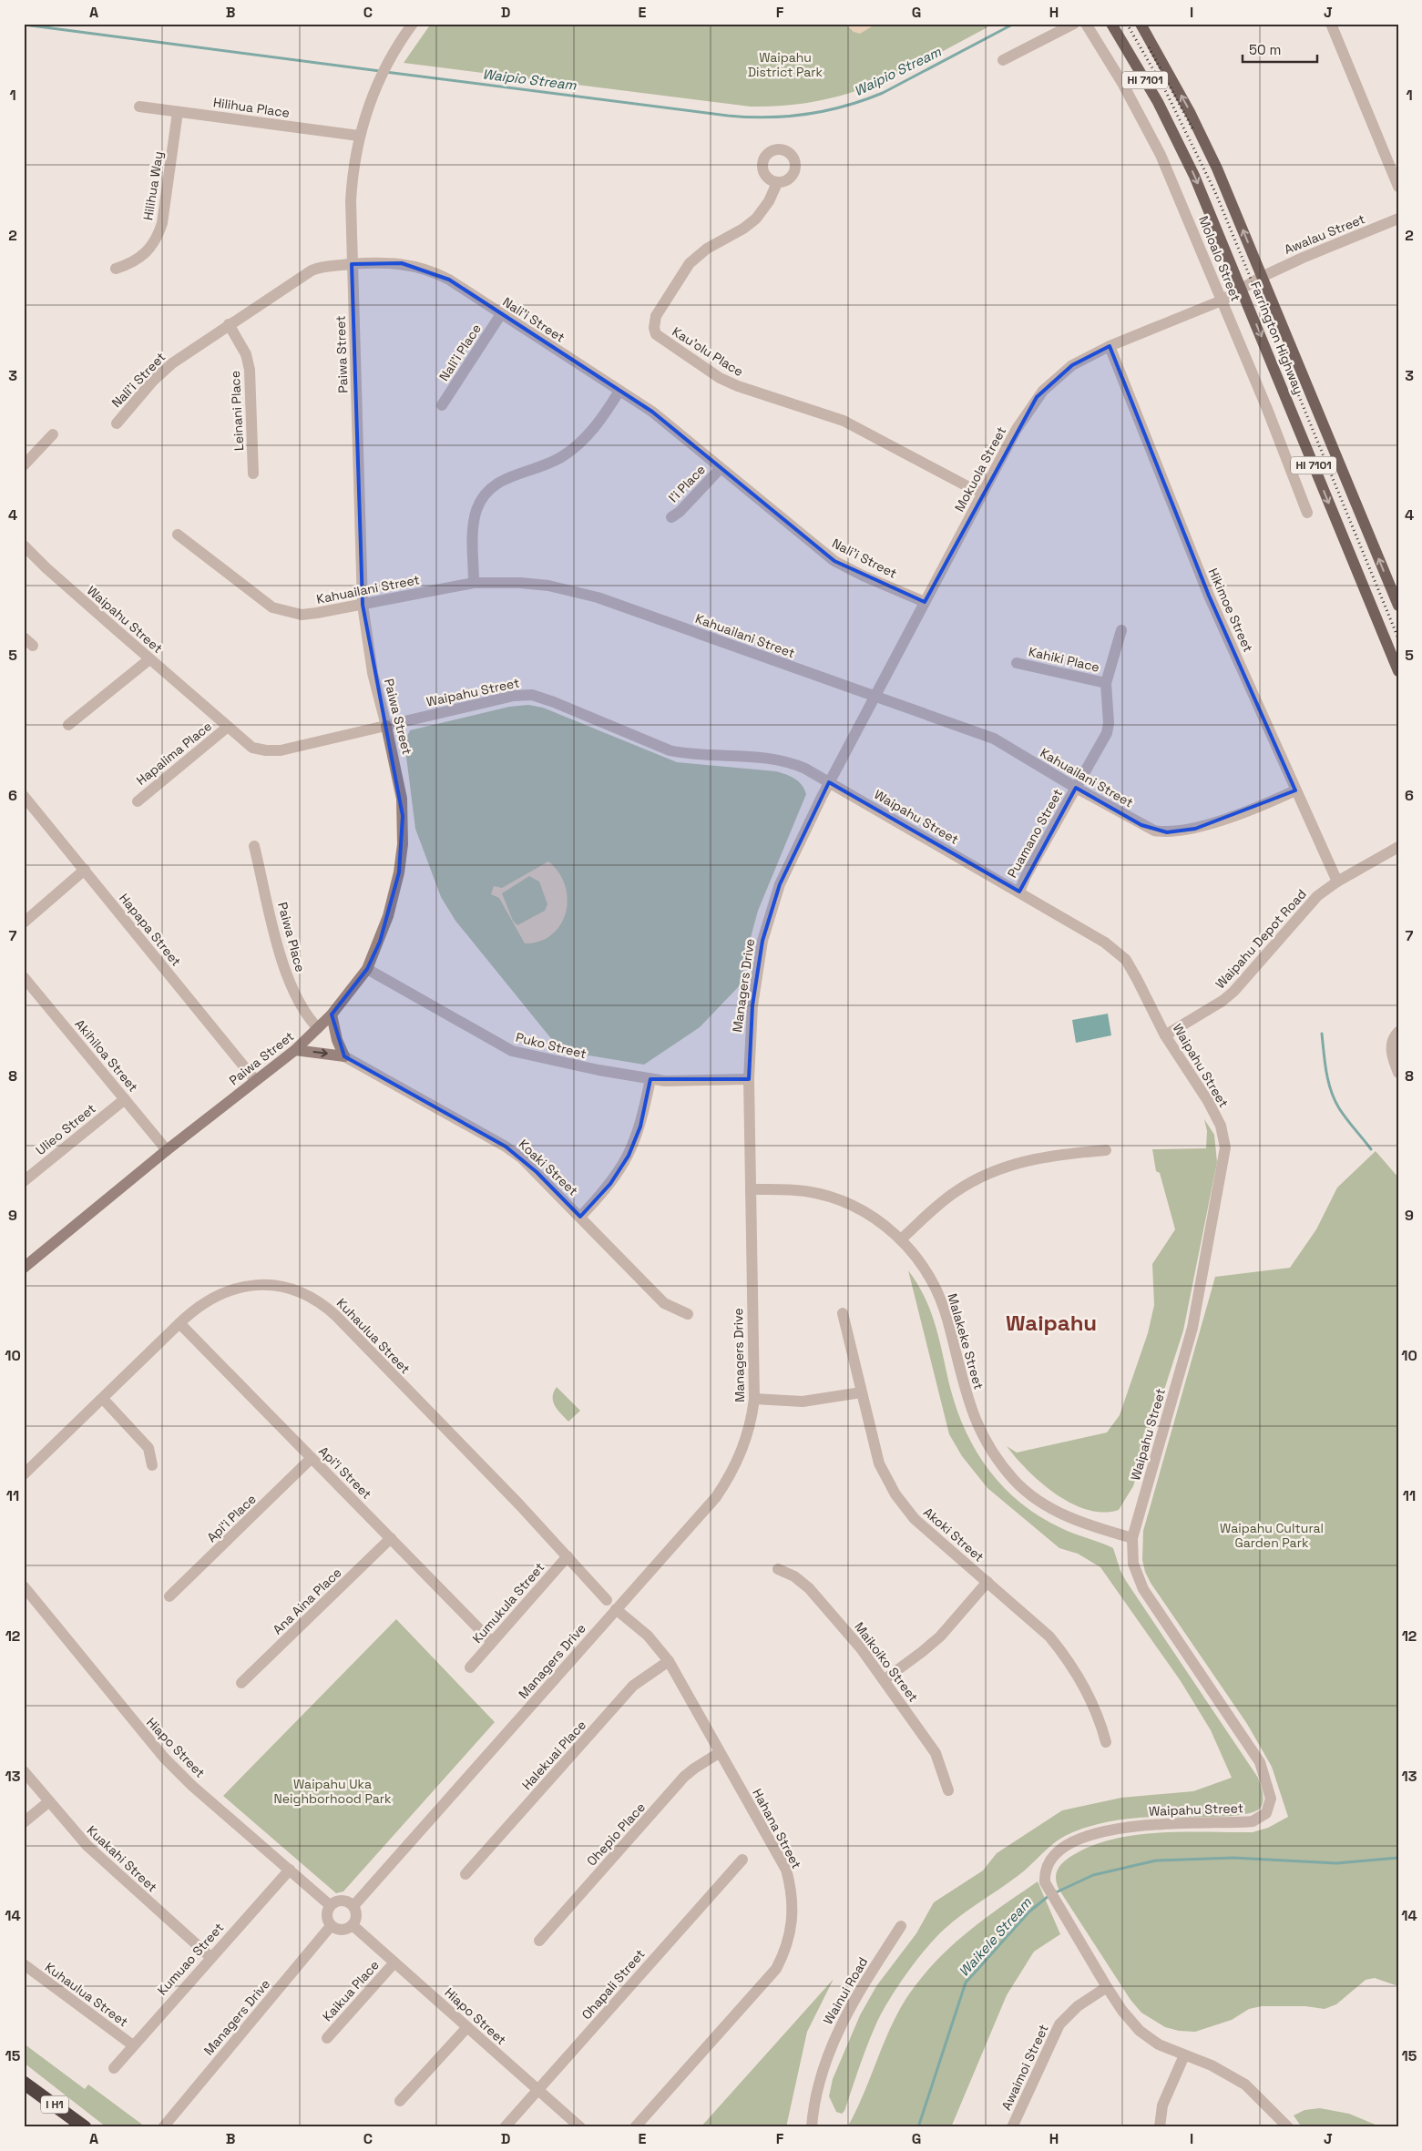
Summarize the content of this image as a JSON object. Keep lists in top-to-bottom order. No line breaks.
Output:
{"streets":{"highway":["I H1"],"main road":["HI 7101","Farrington Highway","Paiwa Street"],"street":["Hilihua Place","Hilihua Way","Awalau Street","Moloalo Street","Nali'i Street","Kau'olu Place","Nali'i Place","Leinani Place","Mokuola Street","I'i Place","Kahuailani Street","Hikimoe Street","Waipahu Street","Kahiki Place","Hapalima Place","Puamano Street","Hapapa Street","Paiwa Place","Waipahu Depot Road","Managers Drive","Puko Street","Akihiloa Street","Ulieo Street","Koaki Street","Kuhaulua Street","Malakeke Street","Apiʻi Street","Apiʻi Place","Akoki Street","Ana Aina Place","Kumukula Street","Maikoiko Street","Hiapo Street","Halekuai Place","Hahana Street","Ohepio Place","Kuakahi Street","Kumuao Street","Ohapali Street","Kaikua Place","Wainui Road","Awaimoi Street"]},"crossings":[["Hilihua Place","Hilihua Way"],["Hilihua Place","Paiwa Street"],["Awalau Street","Farrington Highway"],["Awalau Street","Mokuola Street"],["Moloalo Street","Mokuola Street"],["Nali'i Street","Nali'i Place"],["Nali'i Street","Paiwa Street"],["Nali'i Street","Leinani Place"],["Nali'i Street","Mokuola Street"],["Nali'i Street","I'i Place"],["Farrington Highway","Mokuola Street"],["Kau'olu Place","Mokuola Street"],["Paiwa Street","Kahuailani Street"],["Paiwa Street","Waipahu Street"],["Paiwa Street","Hapapa Street"],["Paiwa Street","Paiwa Place"],["Paiwa Street","Puko Street"],["Paiwa Street","Akihiloa Street"],["Mokuola Street","Kahuailani Street"],["Mokuola Street","Hikimoe Street"],["Mokuola Street","Waipahu Street"],["Mokuola Street","Managers Drive"],["Kahuailani Street","Hikimoe Street"],["Kahuailani Street","Puamano Street"],["Hikimoe Street","Waipahu Depot Road"],["Waipahu Street","Hapalima Place"],["Waipahu Street","Puamano Street"],["Waipahu Street","Waipahu Depot Road"],["Waipahu Street","Managers Drive"],["Waipahu Street","Malakeke Street"],["Waipahu Street","Awaimoi Street"],["Kahiki Place","Puamano Street"],["Managers Drive","Puko Street"],["Managers Drive","Malakeke Street"],["Managers Drive","Hiapo Street"],["Managers Drive","Hahana Street"],["Akihiloa Street","Ulieo Street"],["Kuhaulua Street","Apiʻi Street"],["Kuhaulua Street","Kumukula Street"],["Kuhaulua Street","Kumuao Street"],["Apiʻi Street","Apiʻi Place"],["Apiʻi Street","Ana Aina Place"],["Apiʻi Street","Kumukula Street"],["Hiapo Street","Kumuao Street"],["Hiapo Street","Ohapali Street"],["Hiapo Street","Kaikua Place"],["Halekuai Place","Hahana Street"],["Hahana Street","Ohepio Place"],["Kuakahi Street","Kumuao Street"]],"districts":["Waipahu"],"water":["Waipio Stream","Waikele Stream"],"parks":["Waipahu District Park","Waipahu Cultural Garden Park","Waipahu Uka Neighborhood Park"],"scale_bar":"50 m","grid":{"columns":["A","B","C","D","E","F","G","H","I","J"],"rows":["1","2","3","4","5","6","7","8","9","10","11","12","13","14","15"]}}
